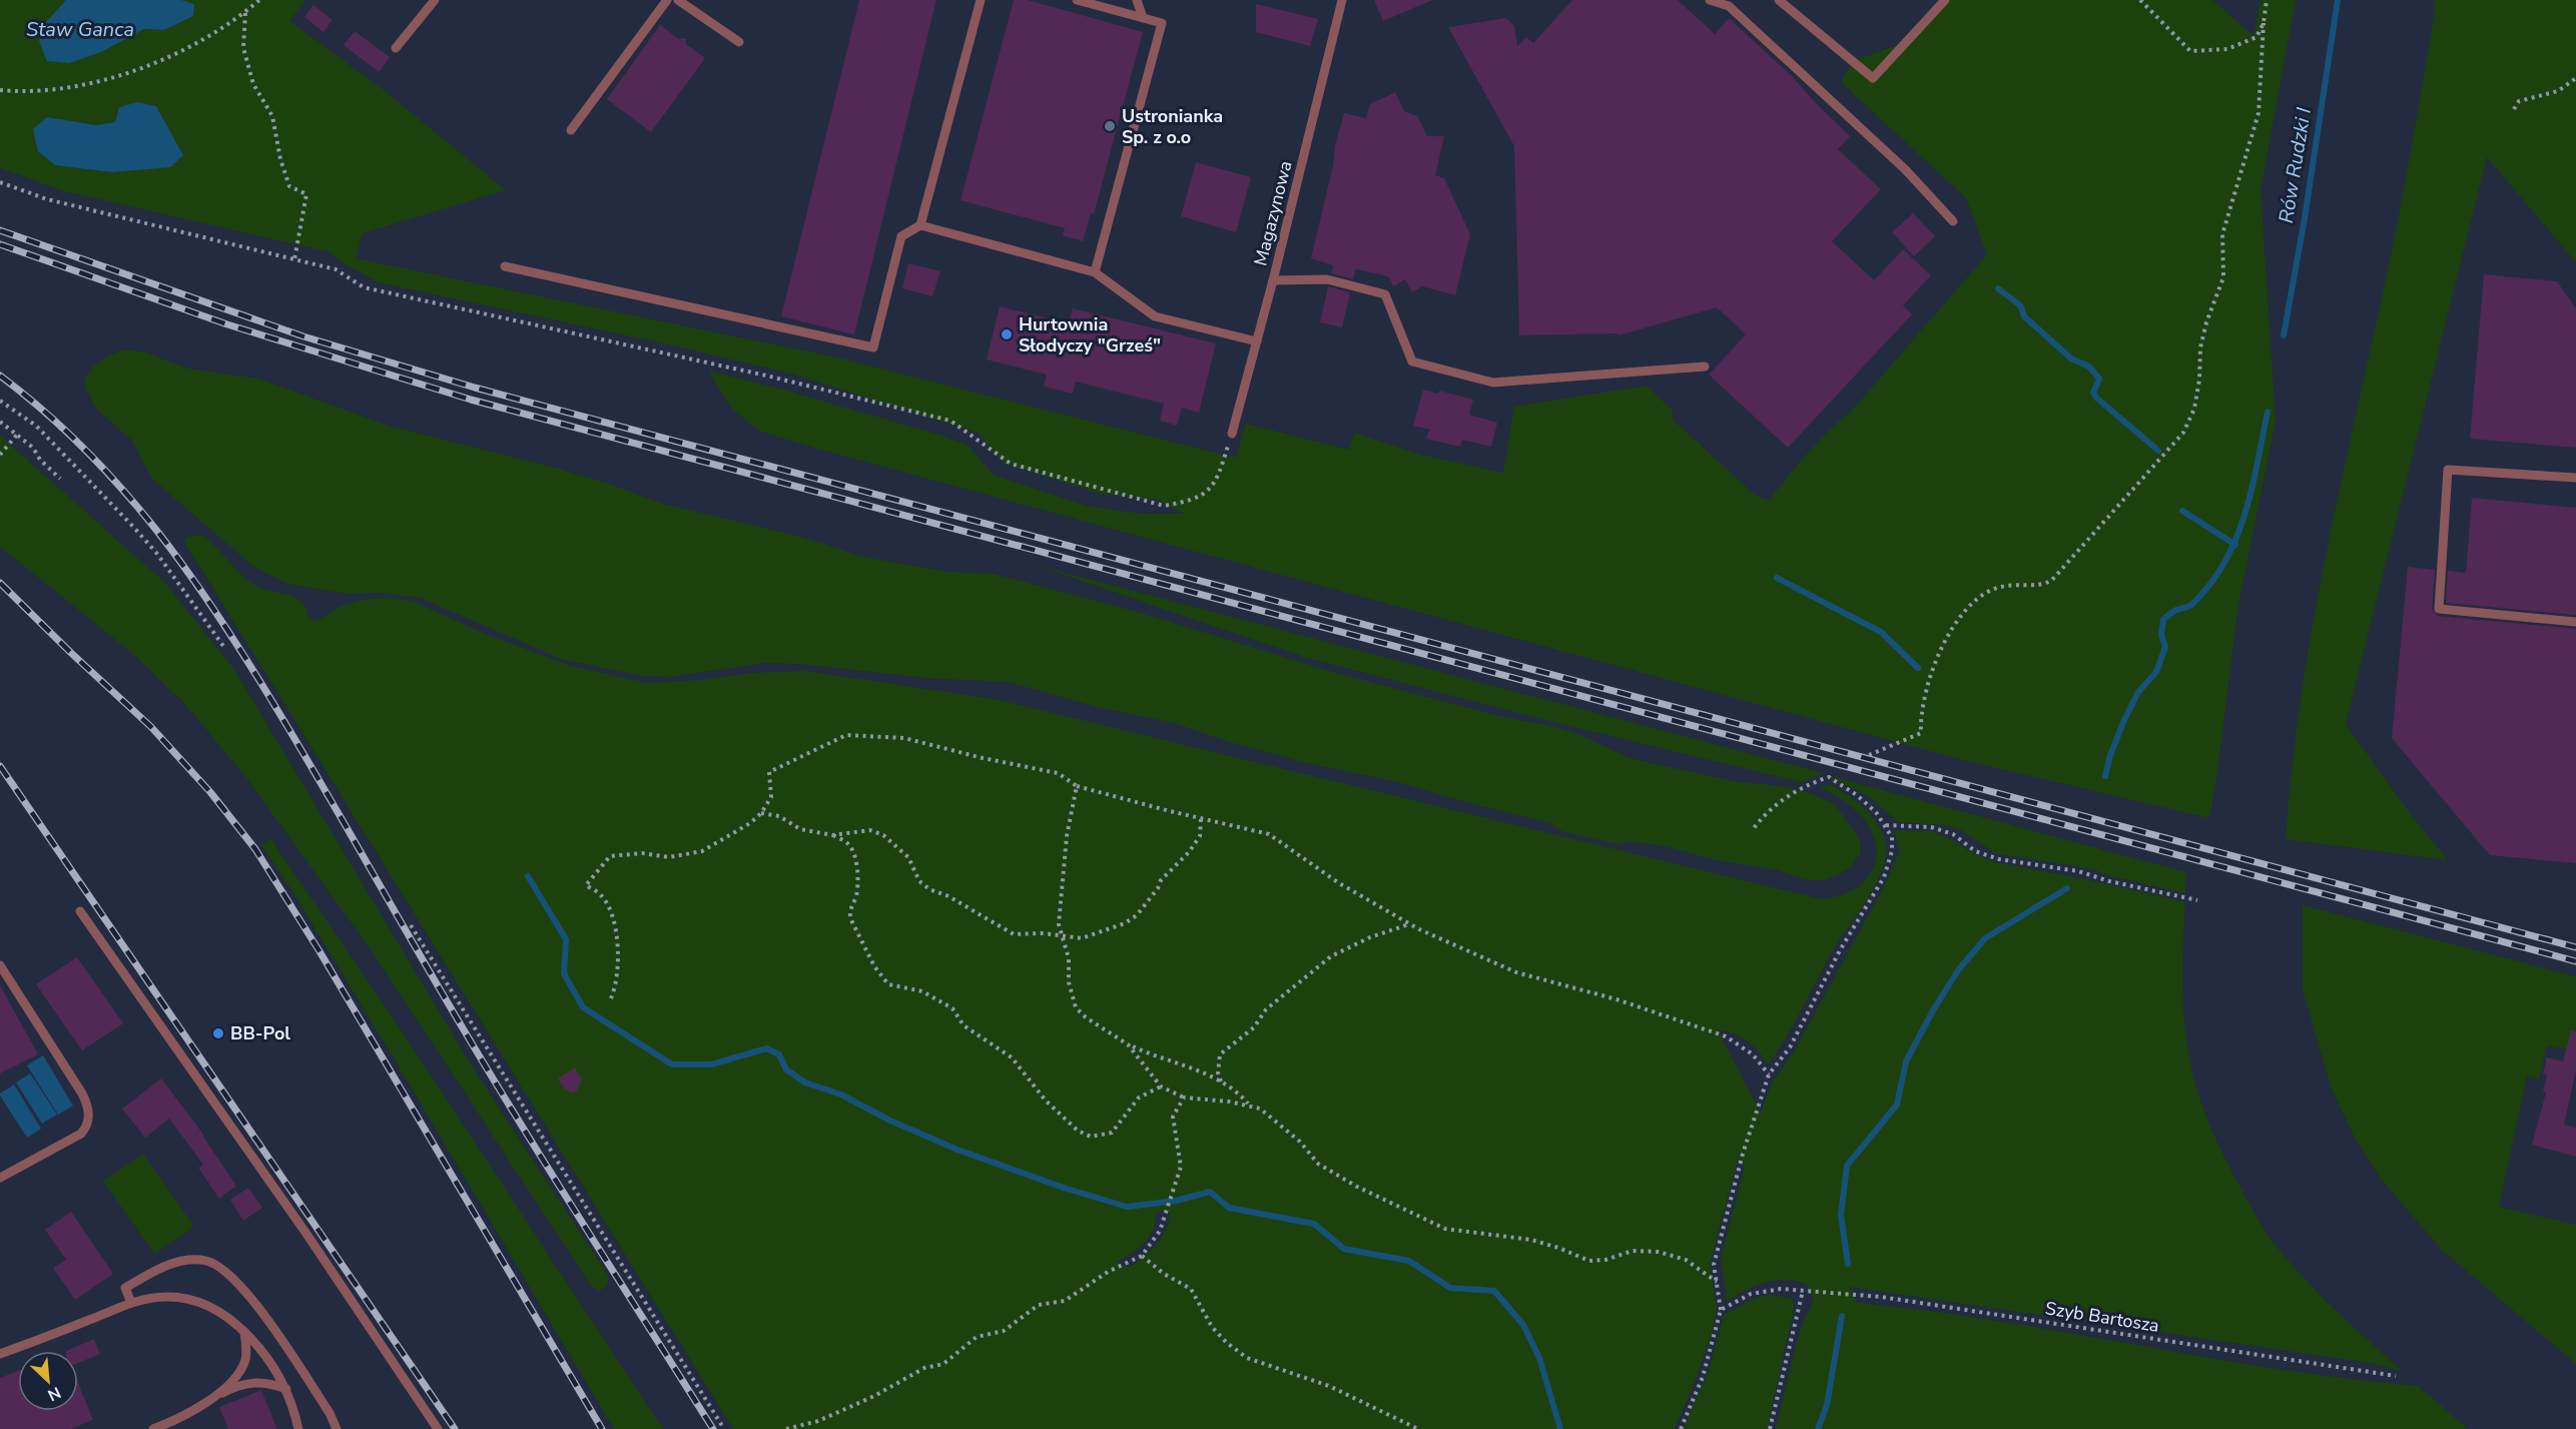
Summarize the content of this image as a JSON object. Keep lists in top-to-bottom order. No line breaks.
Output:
{"streets":{"lane":["Magazynowa"],"path":["Szyb Bartosza"]},"water":["Staw Ganca","Rów Rudzki I"],"places":["Ustronianka Sp. z o.o","Hurtownia Słodyczy \"Grześ\"","BB-Pol"],"north":"bottom right"}
